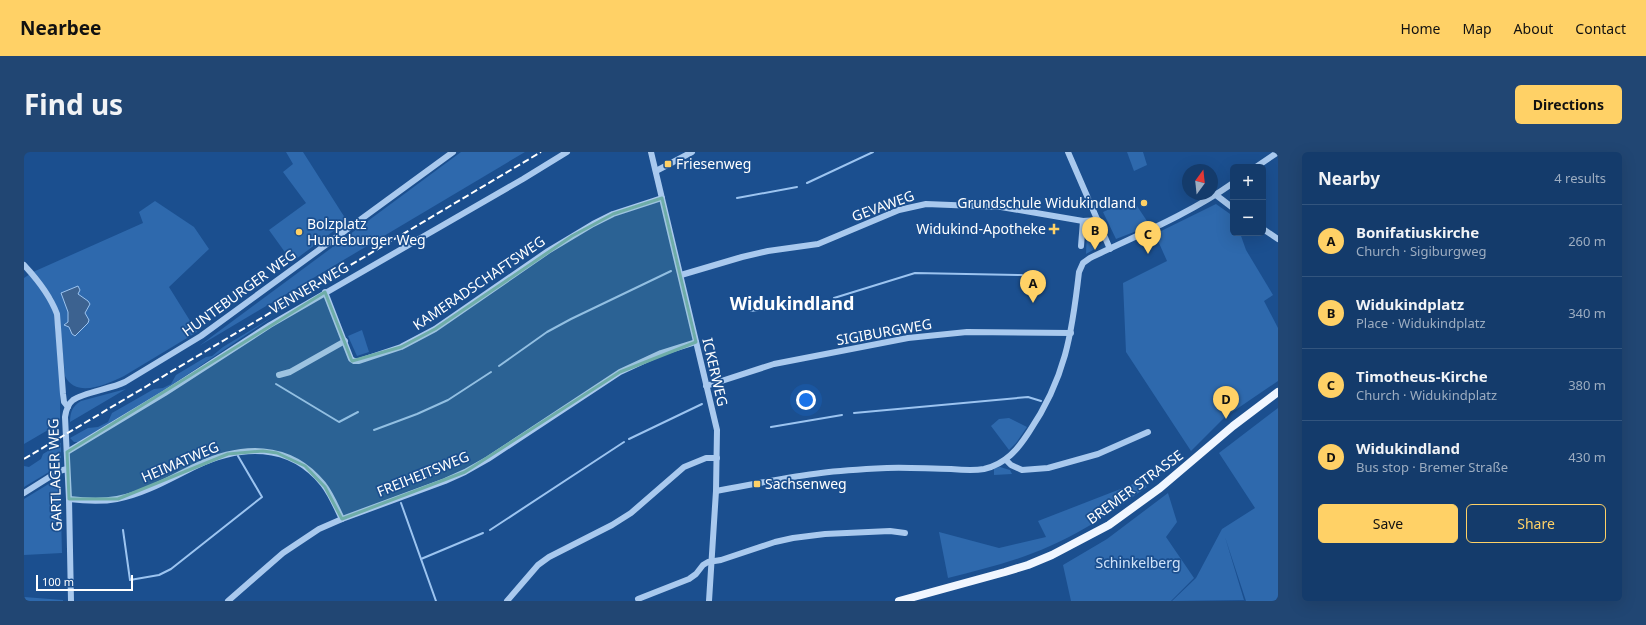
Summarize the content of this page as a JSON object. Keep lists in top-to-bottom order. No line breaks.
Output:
{"streets":{"main road":["BREMER STRASSE"],"street":["GEVAWEG","KAMERADSCHAFTSWEG","VENNER WEG","HUNTEBURGER WEG","SIGIBURGWEG","ICKERWEG","HEIMATWEG","FREIHEITSWEG","GARTLAGER WEG"]},"crossings":[["GEVAWEG","ICKERWEG"],["KAMERADSCHAFTSWEG","VENNER WEG"],["KAMERADSCHAFTSWEG","ICKERWEG"],["VENNER WEG","GARTLAGER WEG"],["HUNTEBURGER WEG","GARTLAGER WEG"],["SIGIBURGWEG","ICKERWEG"],["ICKERWEG","FREIHEITSWEG"],["HEIMATWEG","FREIHEITSWEG"],["HEIMATWEG","GARTLAGER WEG"]],"districts":["Widukindland"],"parks":["Schinkelberg"],"places":{"transit":["Friesenweg","Sachsenweg"],"other":["Grundschule Widukindland","Bolzplatz Hunteburger Weg"],"health":["Widukind-Apotheke"]},"scale_bar":"100 m","north":"top","page":{"header":"Nearbee","nav":["Home","Map","About","Contact"],"title":"Find us","buttons":["Directions",["Save","Share"]],"heading":["Nearby","4 results"],"map_buttons":["+","−"],"list":[{"mark":"A","name":"Bonifatiuskirche","note":"Church · Sigiburgweg","value":"260 m"},{"mark":"B","name":"Widukindplatz","note":"Place · Widukindplatz","value":"340 m"},{"mark":"C","name":"Timotheus-Kirche","note":"Church · Widukindplatz","value":"380 m"},{"mark":"D","name":"Widukindland","note":"Bus stop · Bremer Straße","value":"430 m"}],"pins":["B","C","A","D"],"scale":"100 m"}}
